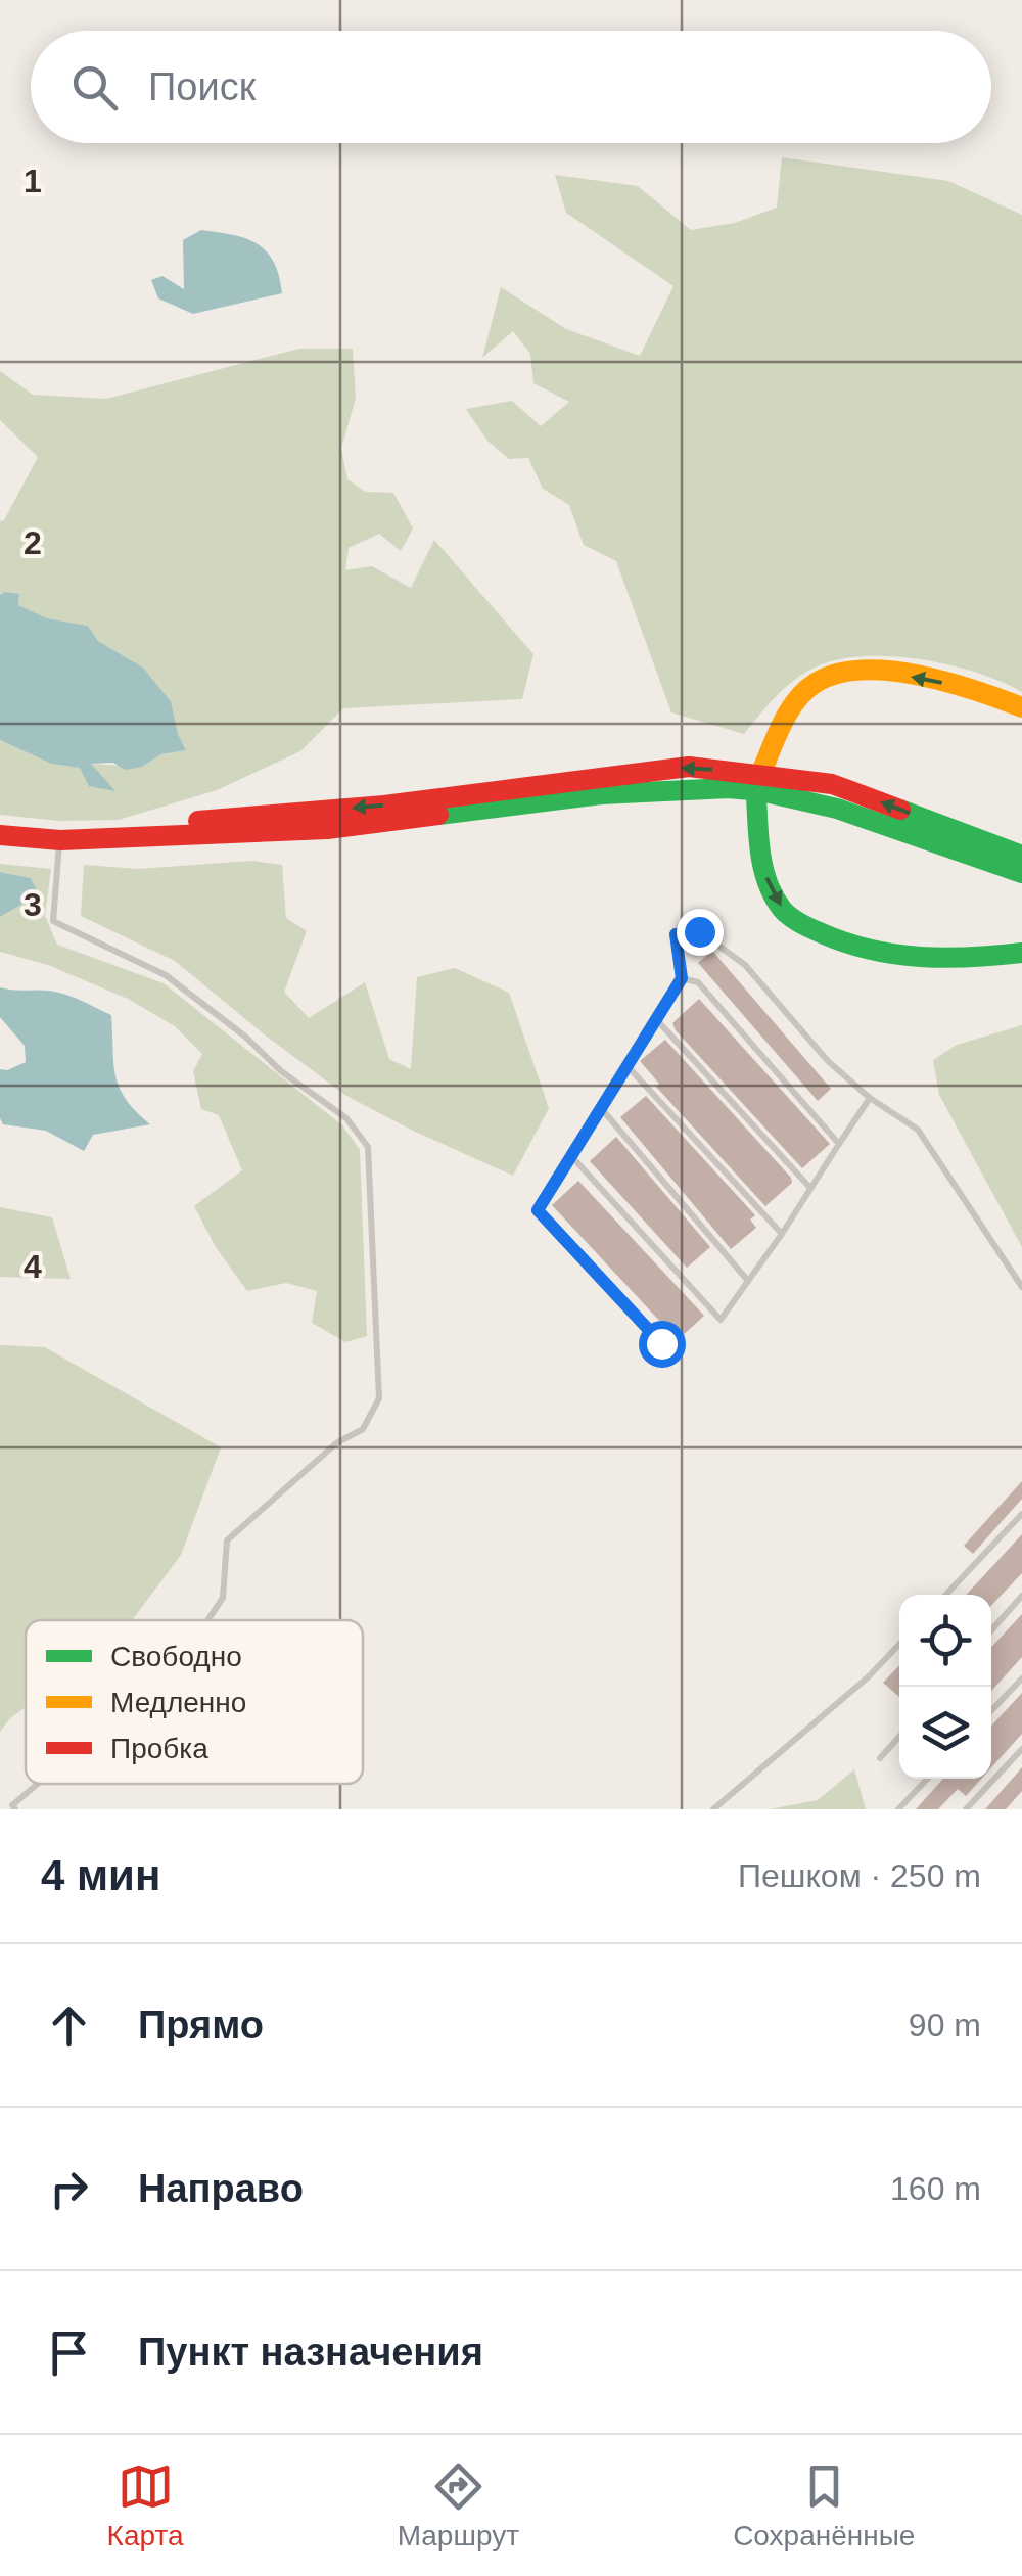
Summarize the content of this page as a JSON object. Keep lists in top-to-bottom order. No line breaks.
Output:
{"legend":["Свободно","Медленно","Пробка"],"page":{"search":"Поиск","heading":["4 мин","Пешком · 250 m"],"list":[["Прямо","90 m"],["Направо","160 m"],"Пункт назначения"],"nav":["Карта","Маршрут","Сохранённые"]},"grid":{"rows":["1","2","3","4"]}}
